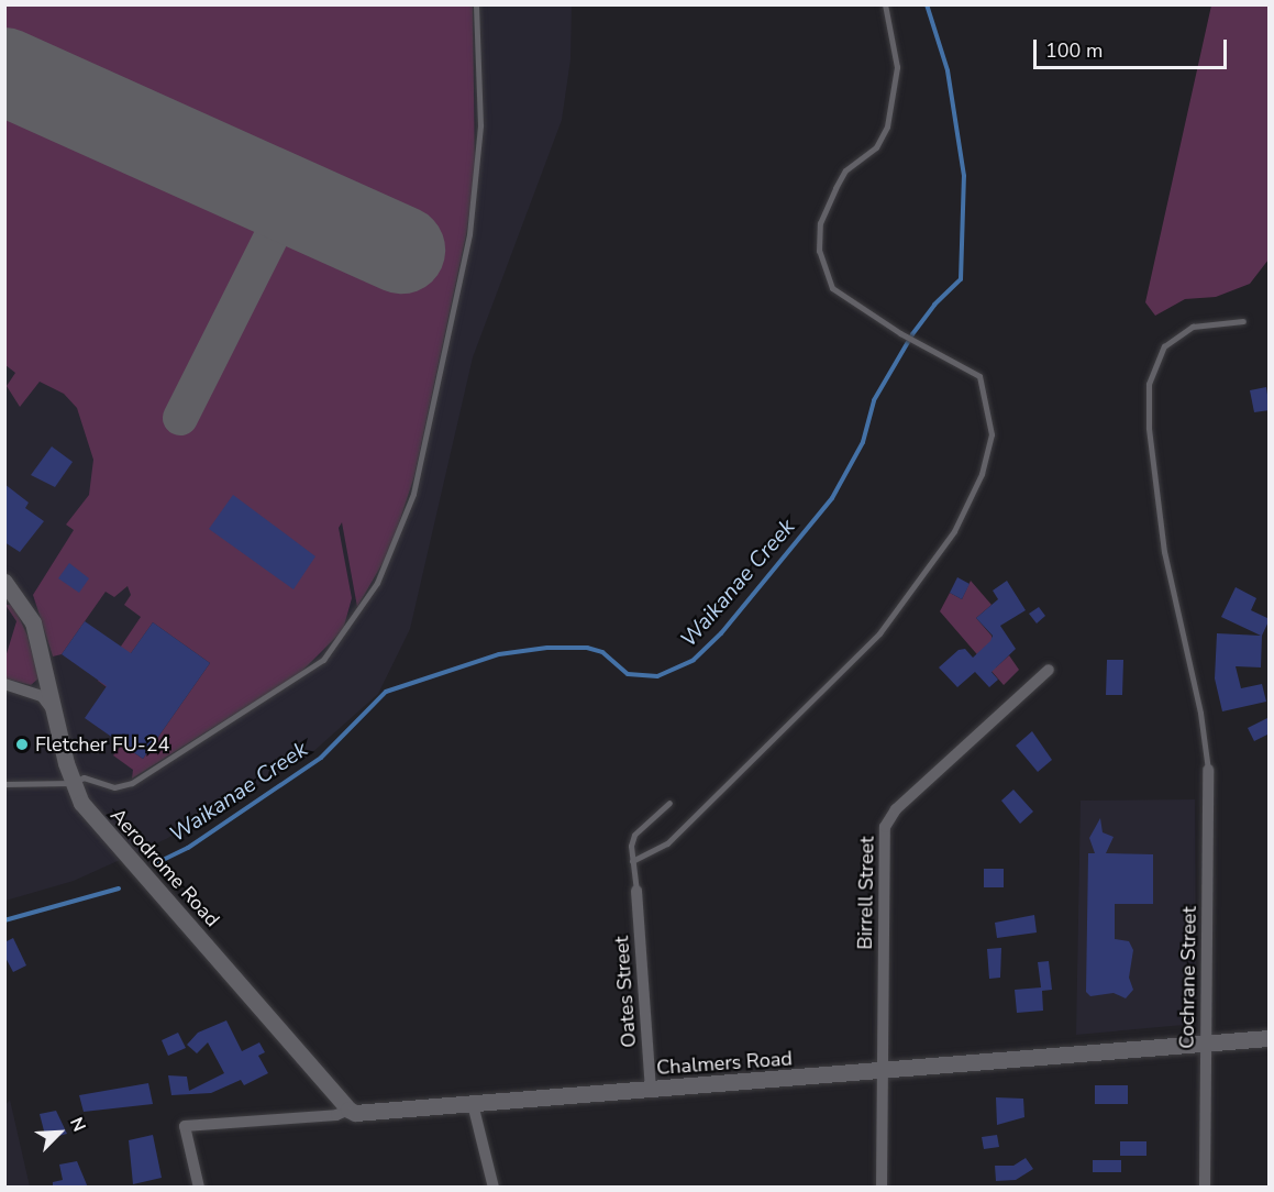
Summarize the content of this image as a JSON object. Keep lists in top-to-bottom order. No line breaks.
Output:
{"streets":{"street":["Aerodrome Road","Birrell Street","Cochrane Street","Oates Street","Chalmers Road"]},"crossings":[["Aerodrome Road","Chalmers Road"],["Birrell Street","Chalmers Road"],["Cochrane Street","Chalmers Road"],["Oates Street","Chalmers Road"]],"water":["Waikanae Creek"],"places":["Fletcher FU-24"],"scale_bar":"100 m","north":"top right"}
